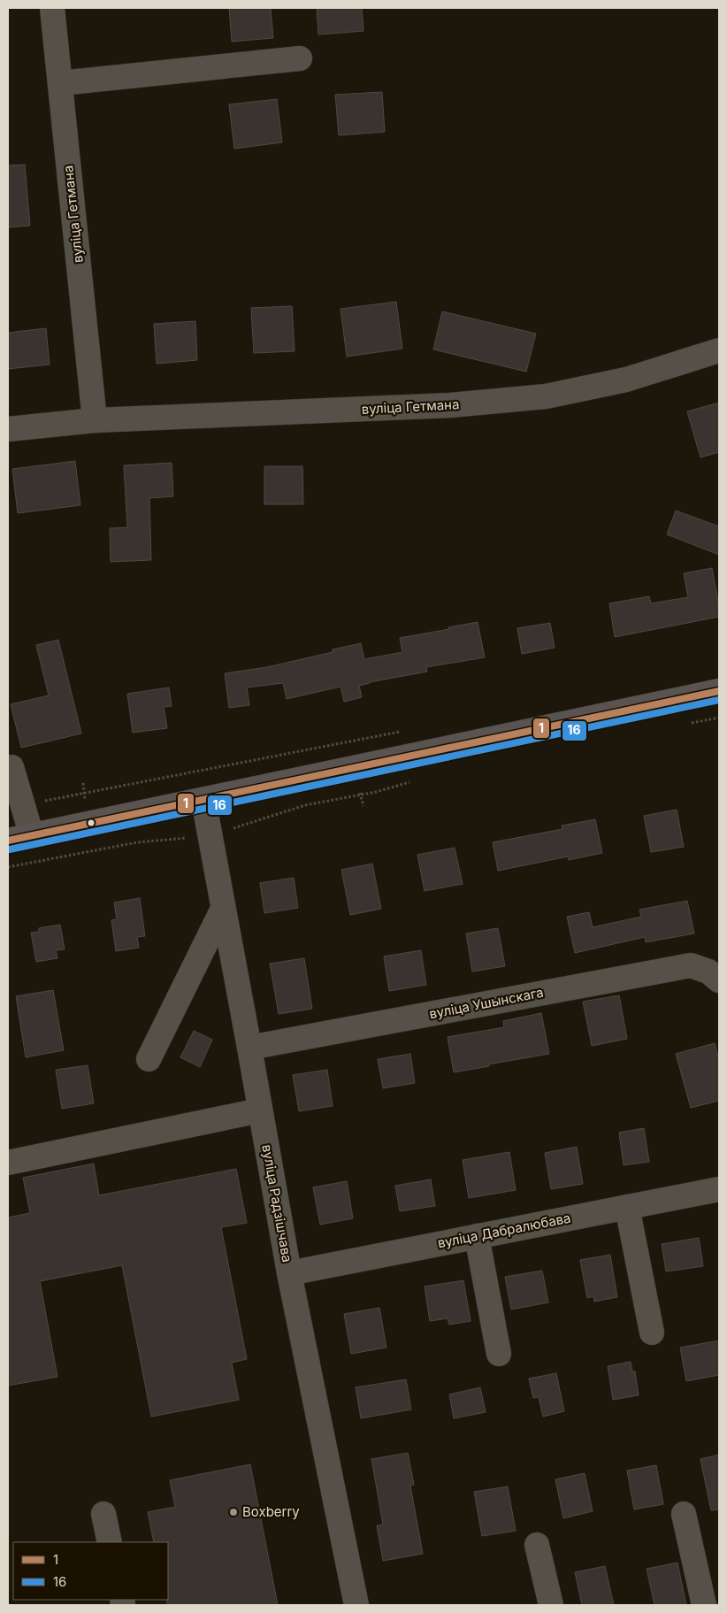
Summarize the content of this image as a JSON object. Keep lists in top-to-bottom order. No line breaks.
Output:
{"streets":{"street":["вуліца Гетмана","вуліца Ушынскага","вуліца Радзішчава","вуліца Дабралюбава"]},"crossings":[["вуліца Ушынскага","вуліца Радзішчава"],["вуліца Радзішчава","вуліца Дабралюбава"]],"places":["Boxberry"],"lines":["transit line 1","transit line 16"],"legend":["1","16"]}
